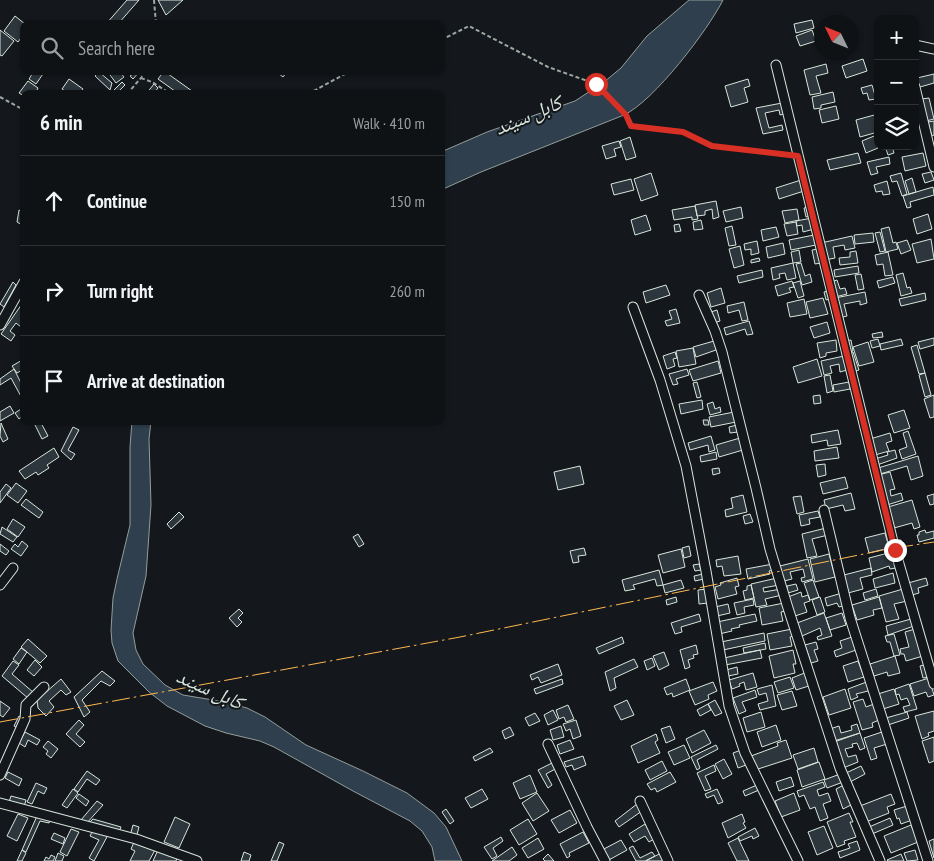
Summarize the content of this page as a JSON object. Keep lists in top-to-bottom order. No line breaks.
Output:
{"water":["کابل سيند"],"north":"top left","page":{"map_buttons":["+","−"],"search":"Search here","heading":["6 min","Walk · 410 m"],"list":[["Continue","150 m"],["Turn right","260 m"],"Arrive at destination"]}}
